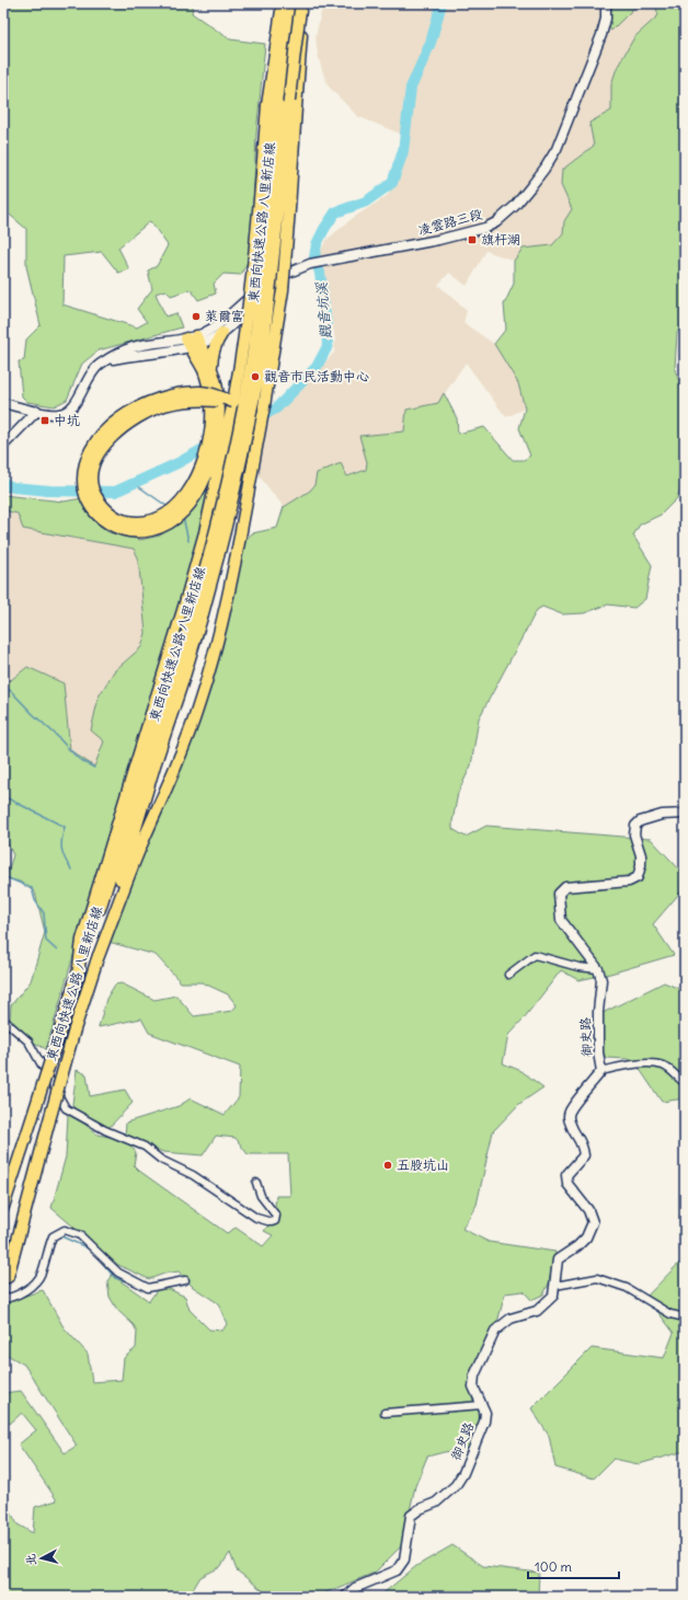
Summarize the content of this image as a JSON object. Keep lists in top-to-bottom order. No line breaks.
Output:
{"streets":{"highway":["東西向快速公路 八里新店線"],"street":["凌雲路三段","御史路"]},"water":["觀音坑溪"],"places":{"transit":["旗杆湖","中坑"],"other":["萊爾富","觀音市民活動中心","五股坑山"]},"scale_bar":"100 m","north":"left"}
